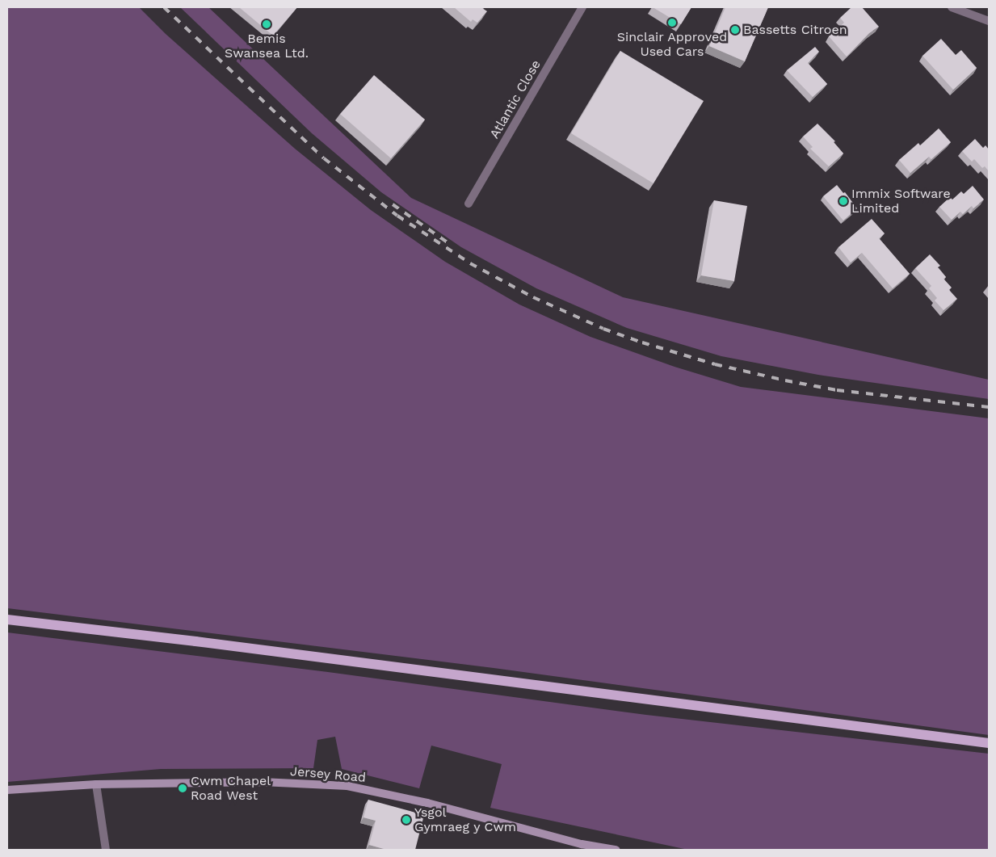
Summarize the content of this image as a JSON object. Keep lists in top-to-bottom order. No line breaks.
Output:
{"streets":{"main road":["Jersey Road"],"street":["Atlantic Close"]},"places":["Sinclair Approved Used Cars","Bemis Swansea Ltd.","Bassetts Citroen","Immix Software Limited","Cwm Chapel Road West","Ysgol Gymraeg y Cwm"]}
